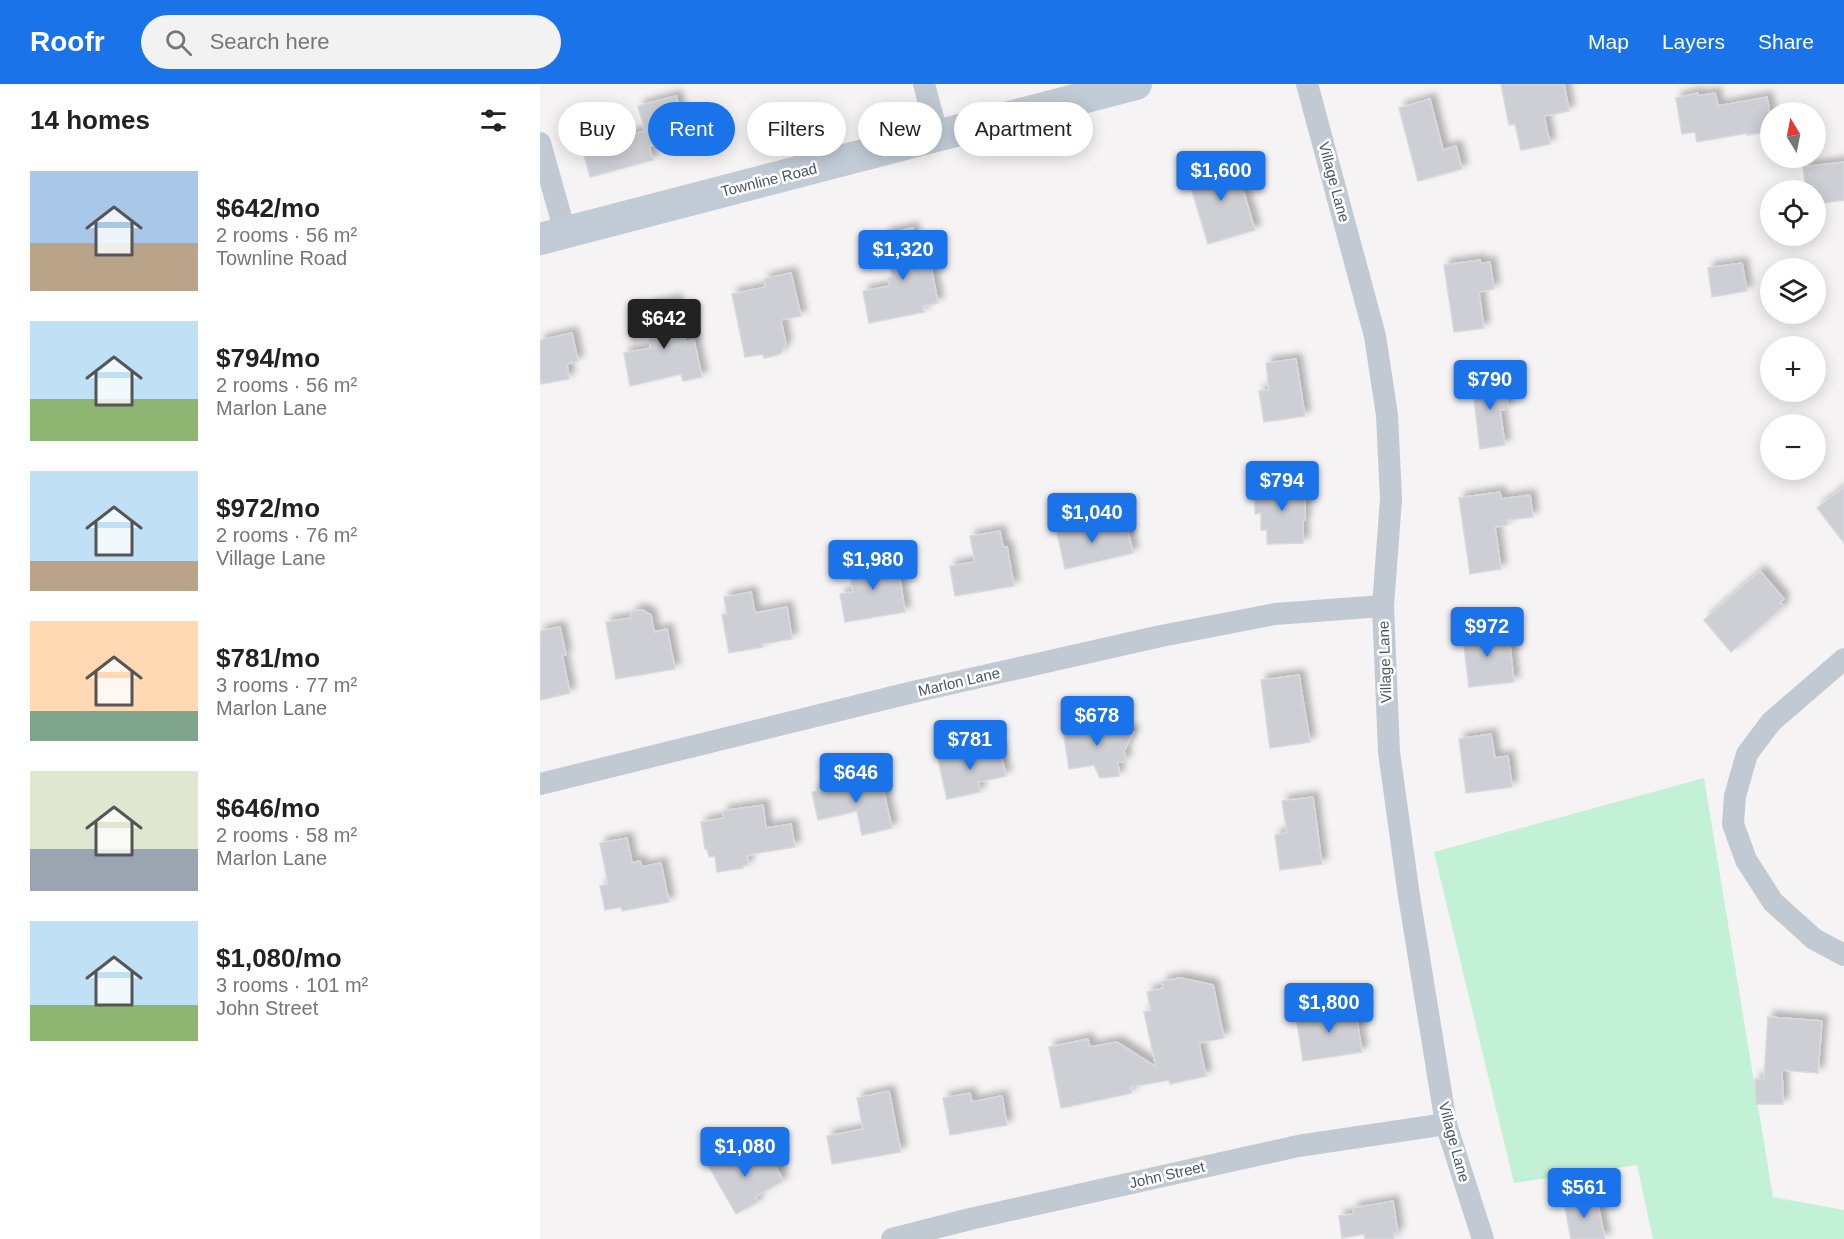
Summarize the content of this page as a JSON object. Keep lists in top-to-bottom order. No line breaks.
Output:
{"streets":{"street":["Townline Road","Village Lane","Marlon Lane","John Street"]},"crossings":[["Village Lane","Marlon Lane"],["Village Lane","John Street"]],"north":"top","page":{"header":"Roofr","search":"Search here","nav":["Map","Layers","Share"],"heading":"14 homes","map_buttons":["+","−"],"chip":["Buy","Rent","Filters","New","Apartment"],"price":["$1,600","$1,320","$642","$790","$794","$1,040","$1,980","$972","$678","$781","$646","$1,800","$1,080","$561"],"list":[{"name":"$642/mo","note":"2 rooms · 56 m² · Townline Road"},{"name":"$794/mo","note":"2 rooms · 56 m² · Marlon Lane"},{"name":"$972/mo","note":"2 rooms · 76 m² · Village Lane"},{"name":"$781/mo","note":"3 rooms · 77 m² · Marlon Lane"},{"name":"$646/mo","note":"2 rooms · 58 m² · Marlon Lane"},{"name":"$1,080/mo","note":"3 rooms · 101 m² · John Street"}]}}
